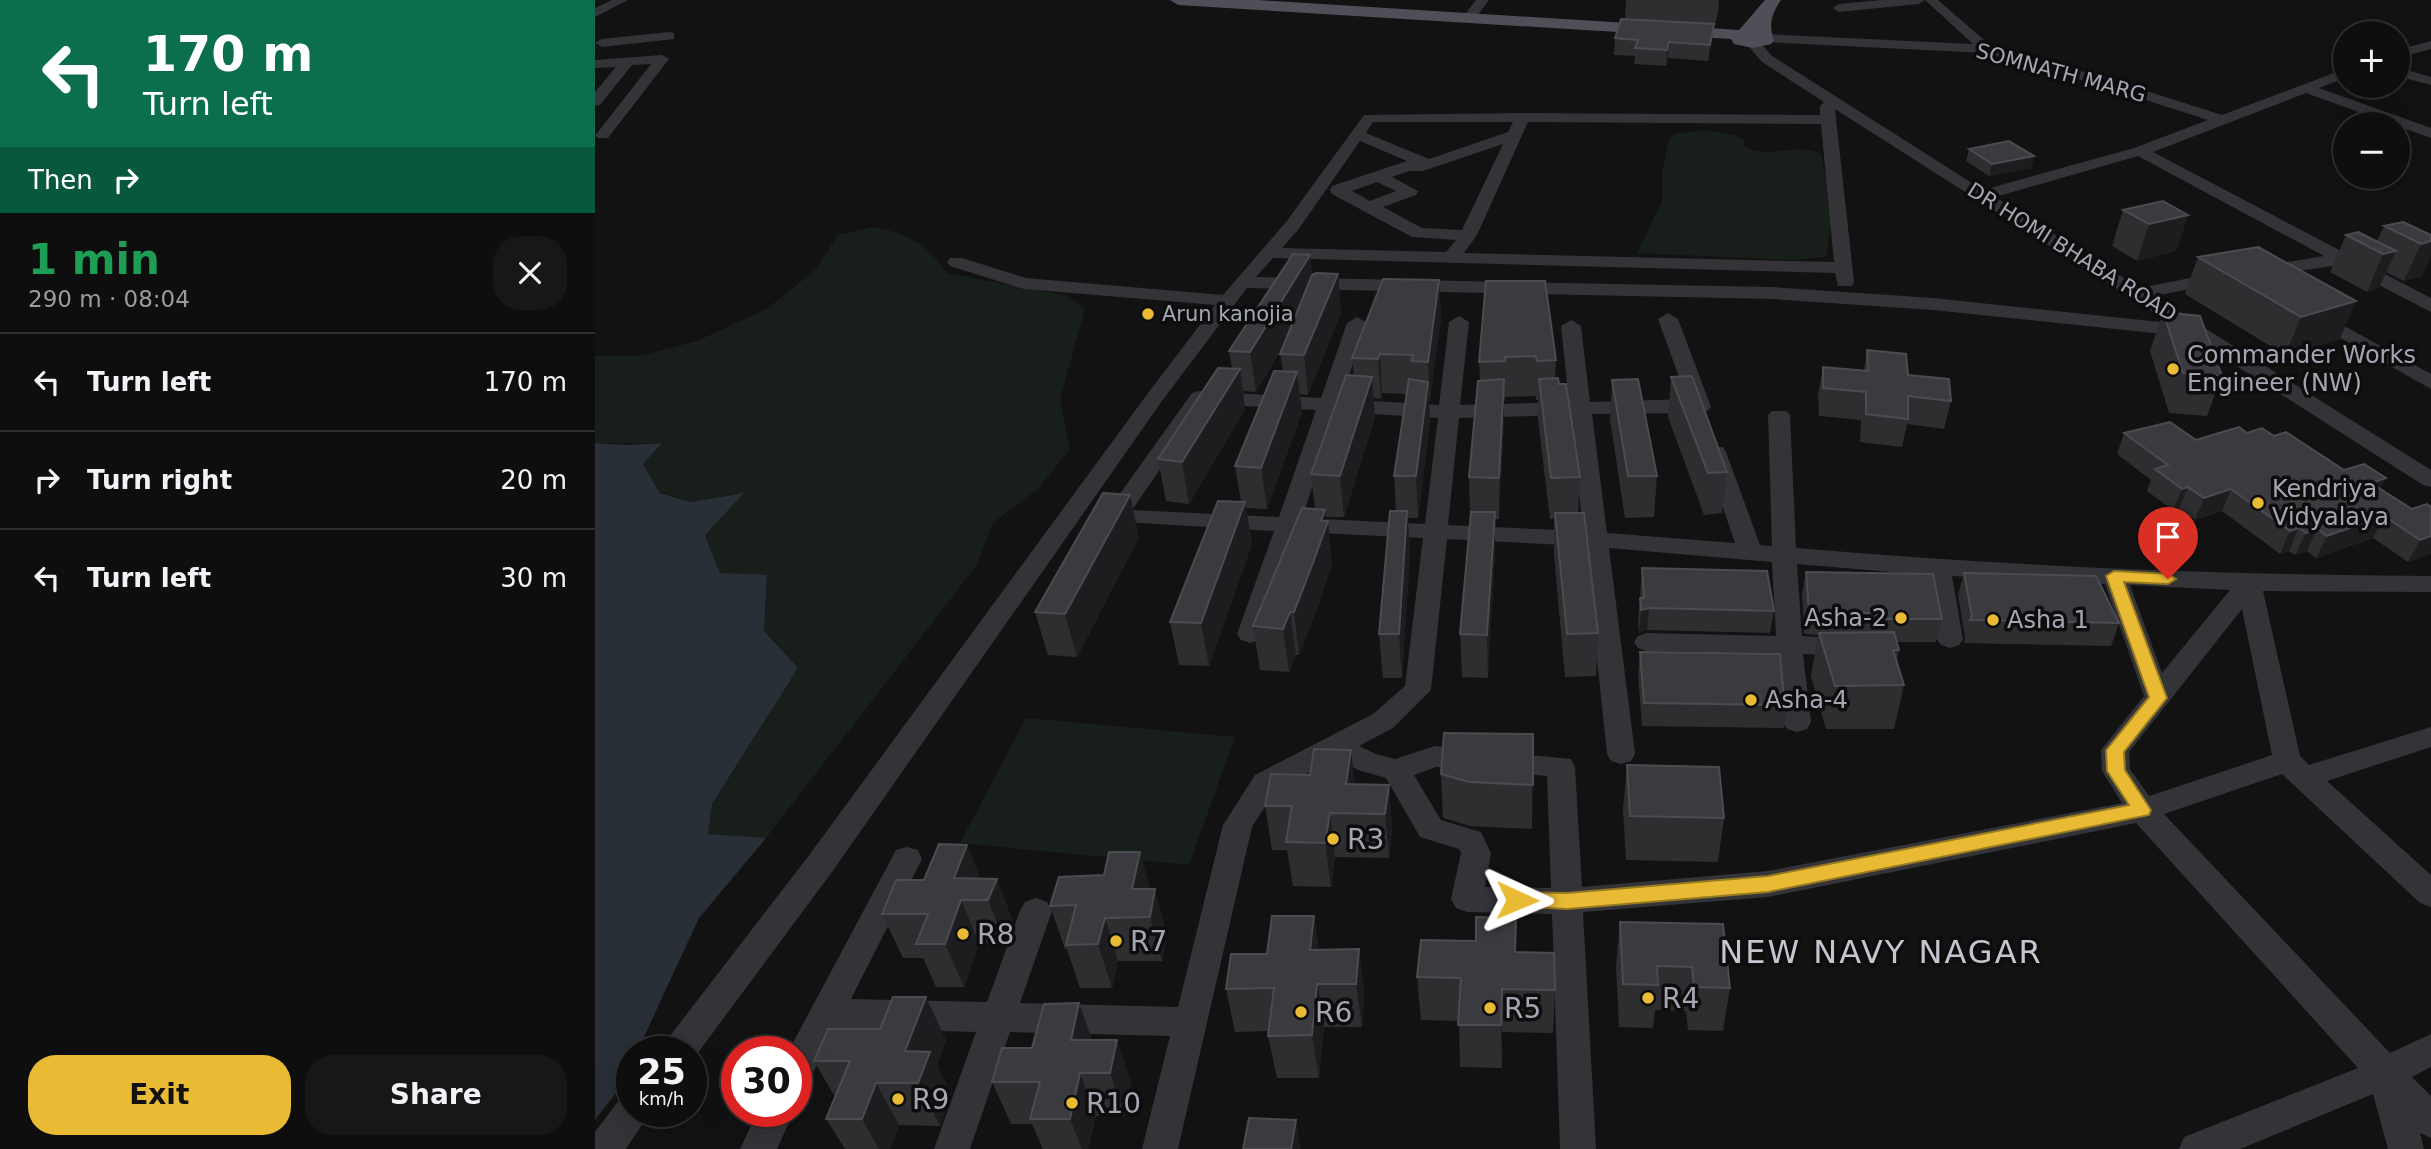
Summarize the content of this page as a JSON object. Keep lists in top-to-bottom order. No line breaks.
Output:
{"streets":{"street":["SOMNATH MARG","DR HOMI BHABA ROAD"]},"crossings":[["SOMNATH MARG","DR HOMI BHABA ROAD"]],"districts":["NEW NAVY NAGAR"],"places":["Arun kanojia","Commander Works Engineer (NW)","Kendriya Vidyalaya","Asha-2","Asha 1","Asha-4","R3","R8","R7","R4","R5","R6","R9","R10"],"page":{"turn":["170 m","Turn left"],"map_buttons":["+","−"],"then":"Then","heading":["1 min","290 m · 08:04"],"list":[{"name":"Turn left","value":"170 m"},{"name":"Turn right","value":"20 m"},{"name":"Turn left","value":"30 m"}],"speed":"25 km/h","limit":"30","buttons":["Exit","Share"]}}
